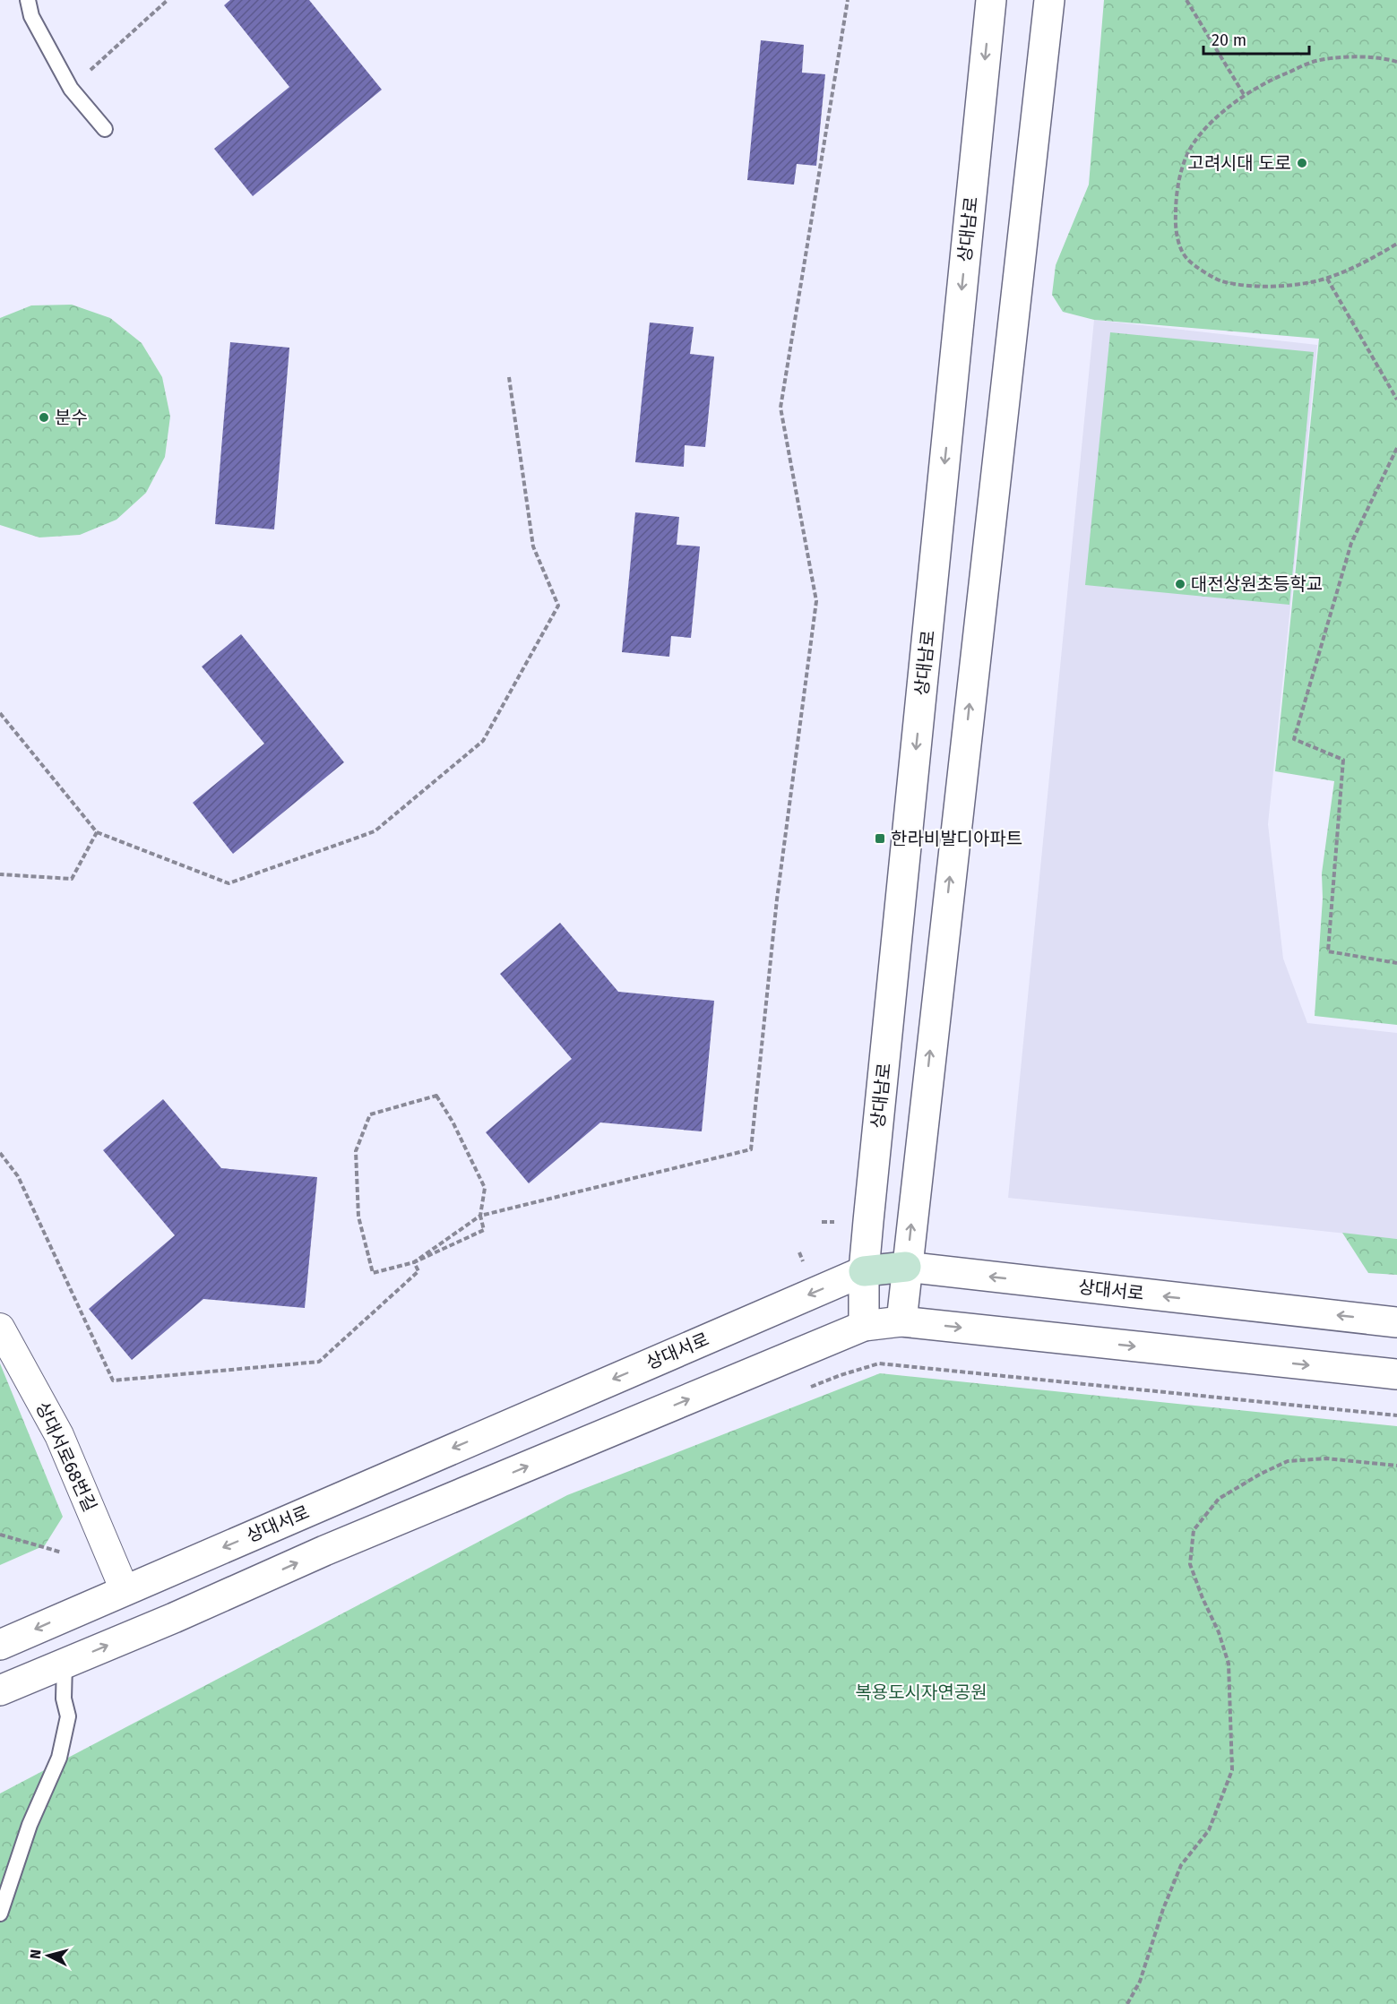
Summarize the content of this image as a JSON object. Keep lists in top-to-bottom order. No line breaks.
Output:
{"streets":{"main road":["상대서로"],"street":["상대남로","상대서로68번길"]},"crossings":[["상대남로","상대서로"],["상대서로","상대서로68번길"]],"one_way":["상대서로"],"parks":["복용도시자연공원"],"places":{"other":["고려시대 도로","분수","대전상원초등학교"],"transit":["한라비발디아파트"]},"scale_bar":"20 m","north":"left"}
